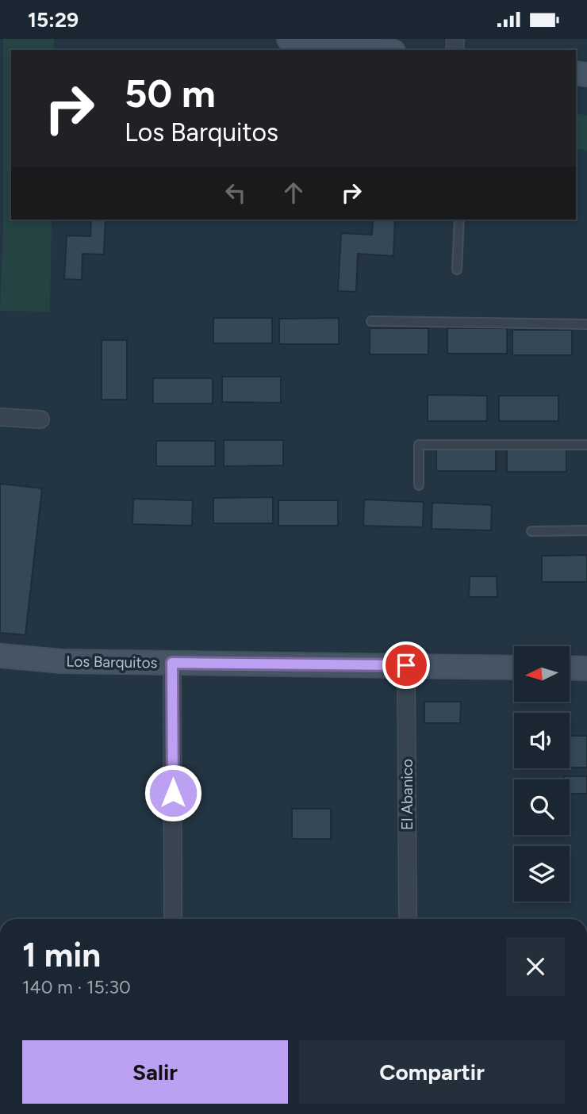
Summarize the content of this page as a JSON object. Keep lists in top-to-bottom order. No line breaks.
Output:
{"streets":{"street":["Los Barquitos","El Abanico"]},"crossings":[["Los Barquitos","El Abanico"]],"north":"left","page":{"status":"15:29","turn":["50 m","Los Barquitos"],"heading":["1 min","140 m · 15:30"],"buttons":["Salir","Compartir"]}}
